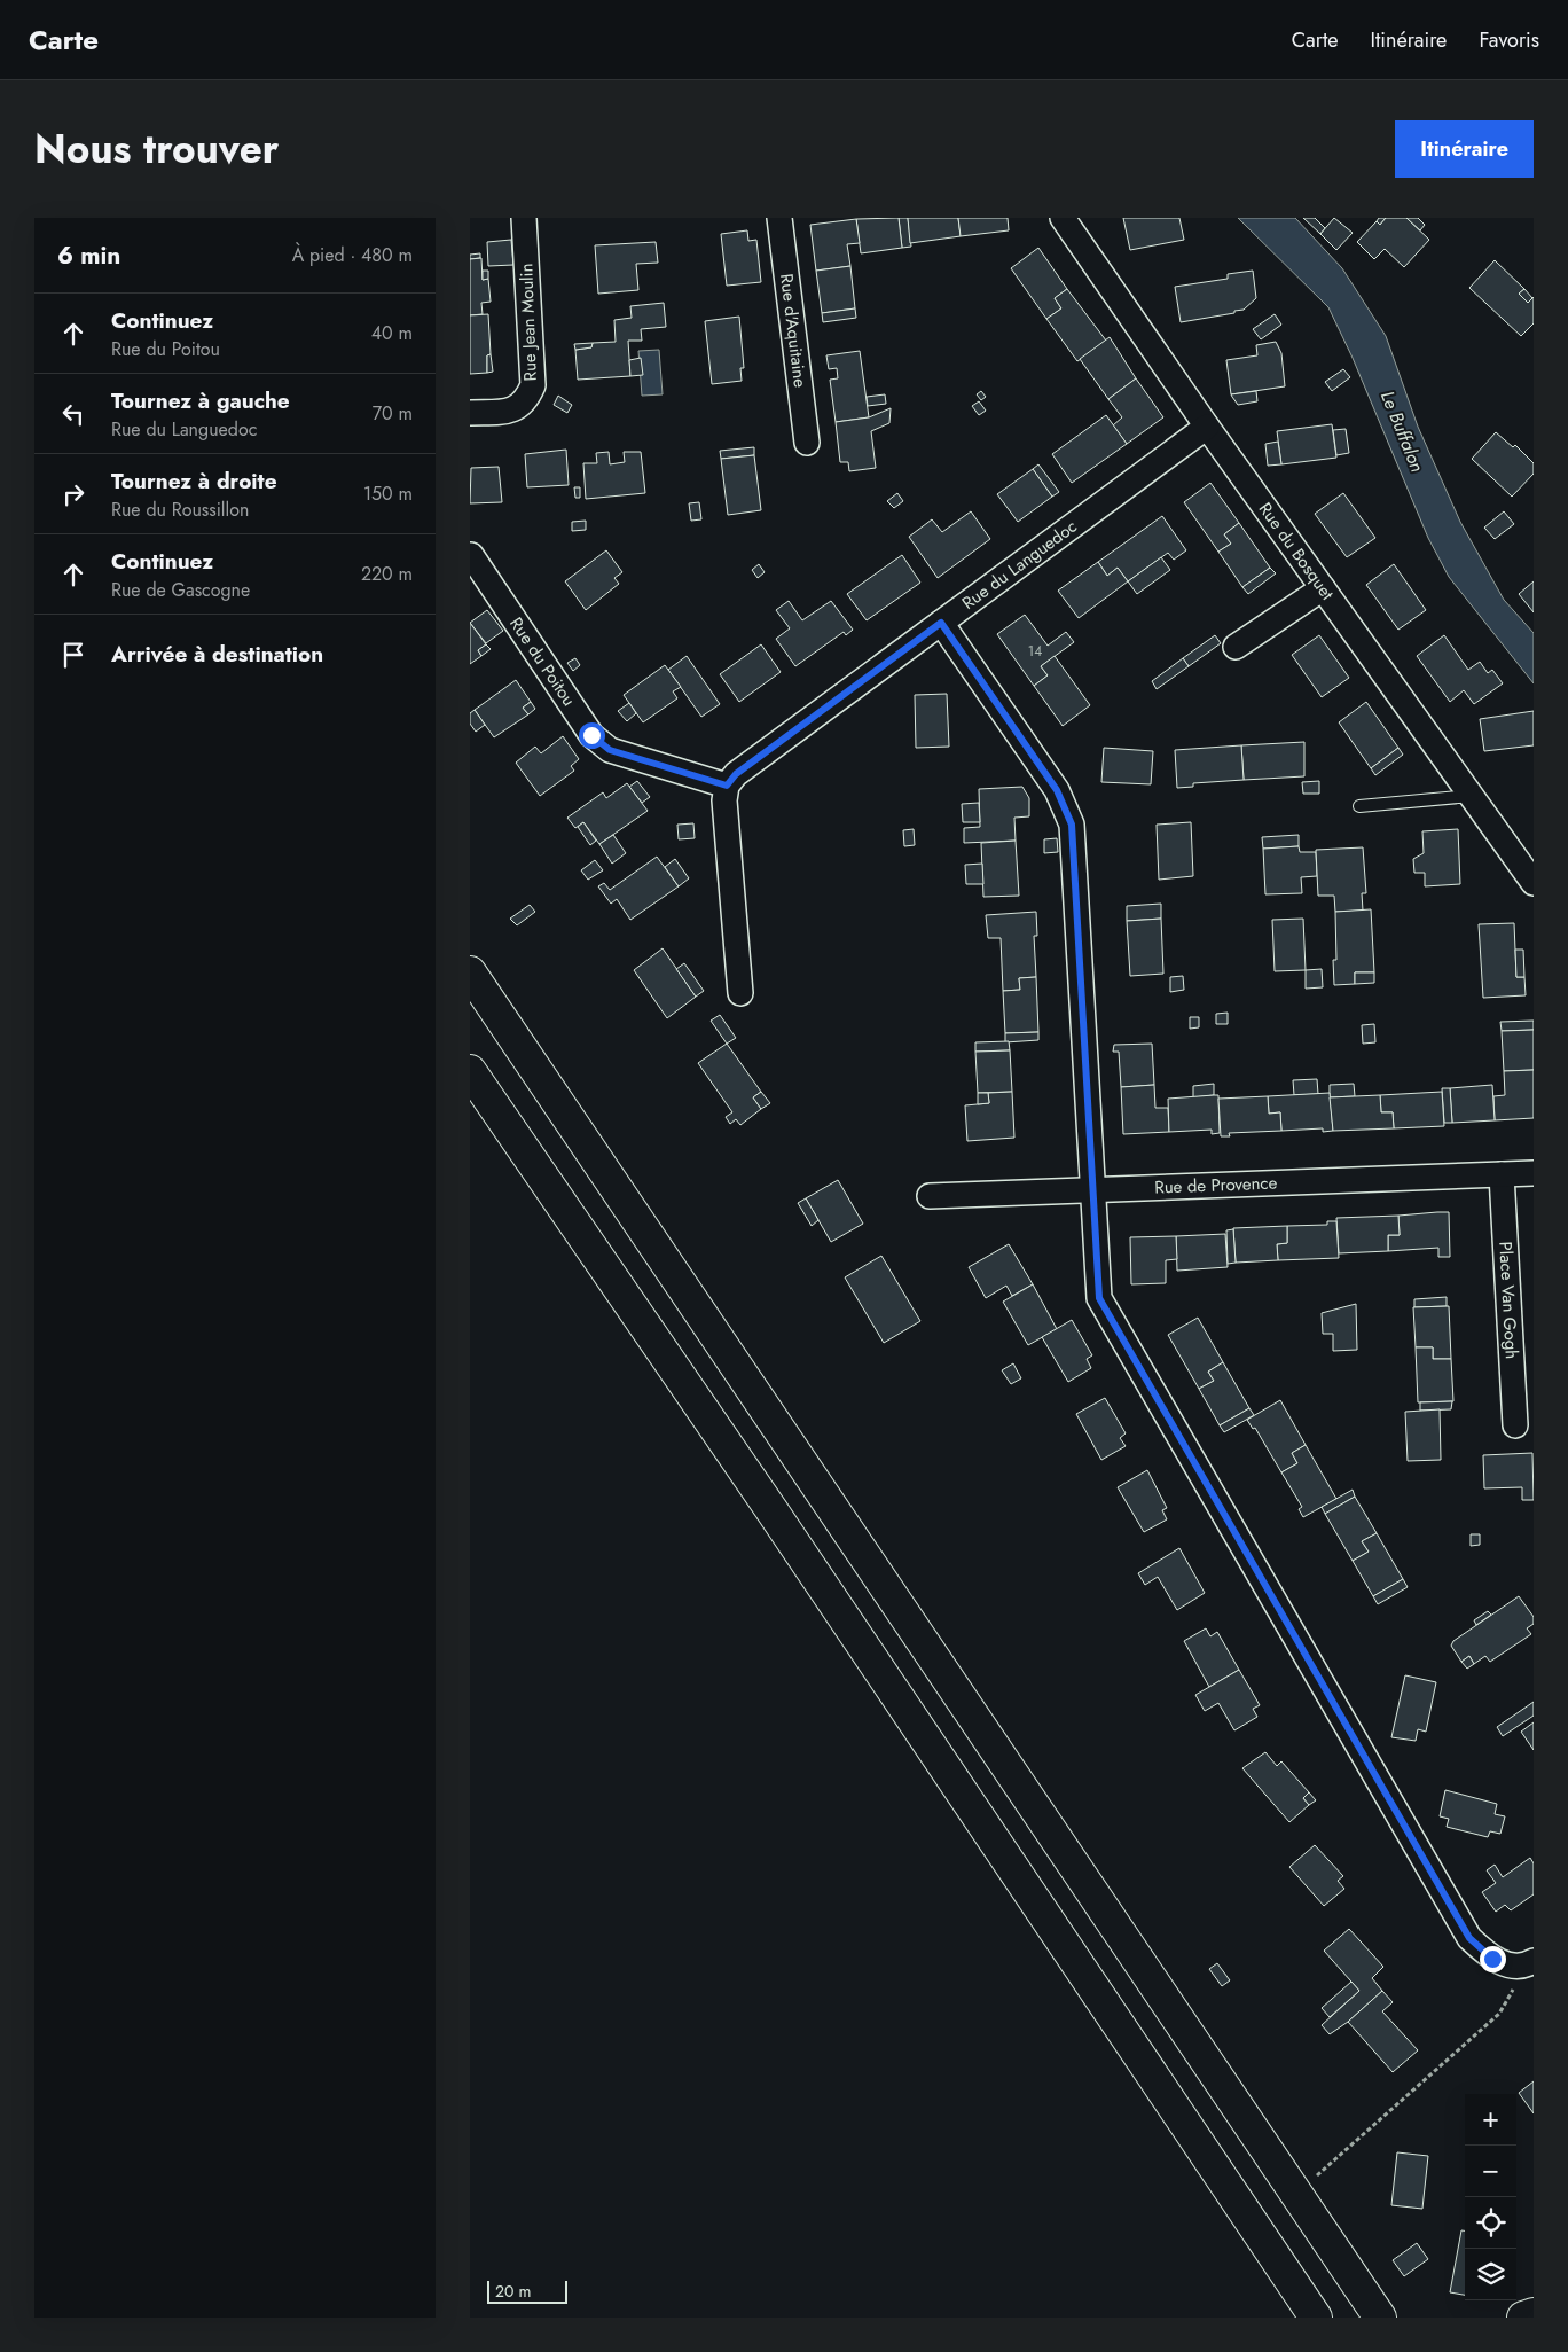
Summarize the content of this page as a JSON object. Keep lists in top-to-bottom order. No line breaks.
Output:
{"streets":{"street":["Rue Jean Moulin","Rue d'Aquitaine","Rue du Bosquet","Rue du Languedoc","Rue du Poitou","Rue de Provence","Place Van Gogh"]},"crossings":[["Rue du Bosquet","Rue du Languedoc"],["Rue du Languedoc","Rue du Poitou"],["Rue de Provence","Place Van Gogh"]],"water":["Le Buffalon"],"house_numbers":["14"],"scale_bar":"20 m","page":{"header":"Carte","nav":["Carte","Itinéraire","Favoris"],"title":"Nous trouver","buttons":"Itinéraire","heading":["6 min","À pied · 480 m"],"list":[["Continuez","Rue du Poitou","40 m"],["Tournez à gauche","Rue du Languedoc","70 m"],["Tournez à droite","Rue du Roussillon","150 m"],["Continuez","Rue de Gascogne","220 m"],"Arrivée à destination"],"map_buttons":["+","−"],"scale":"20 m"}}
